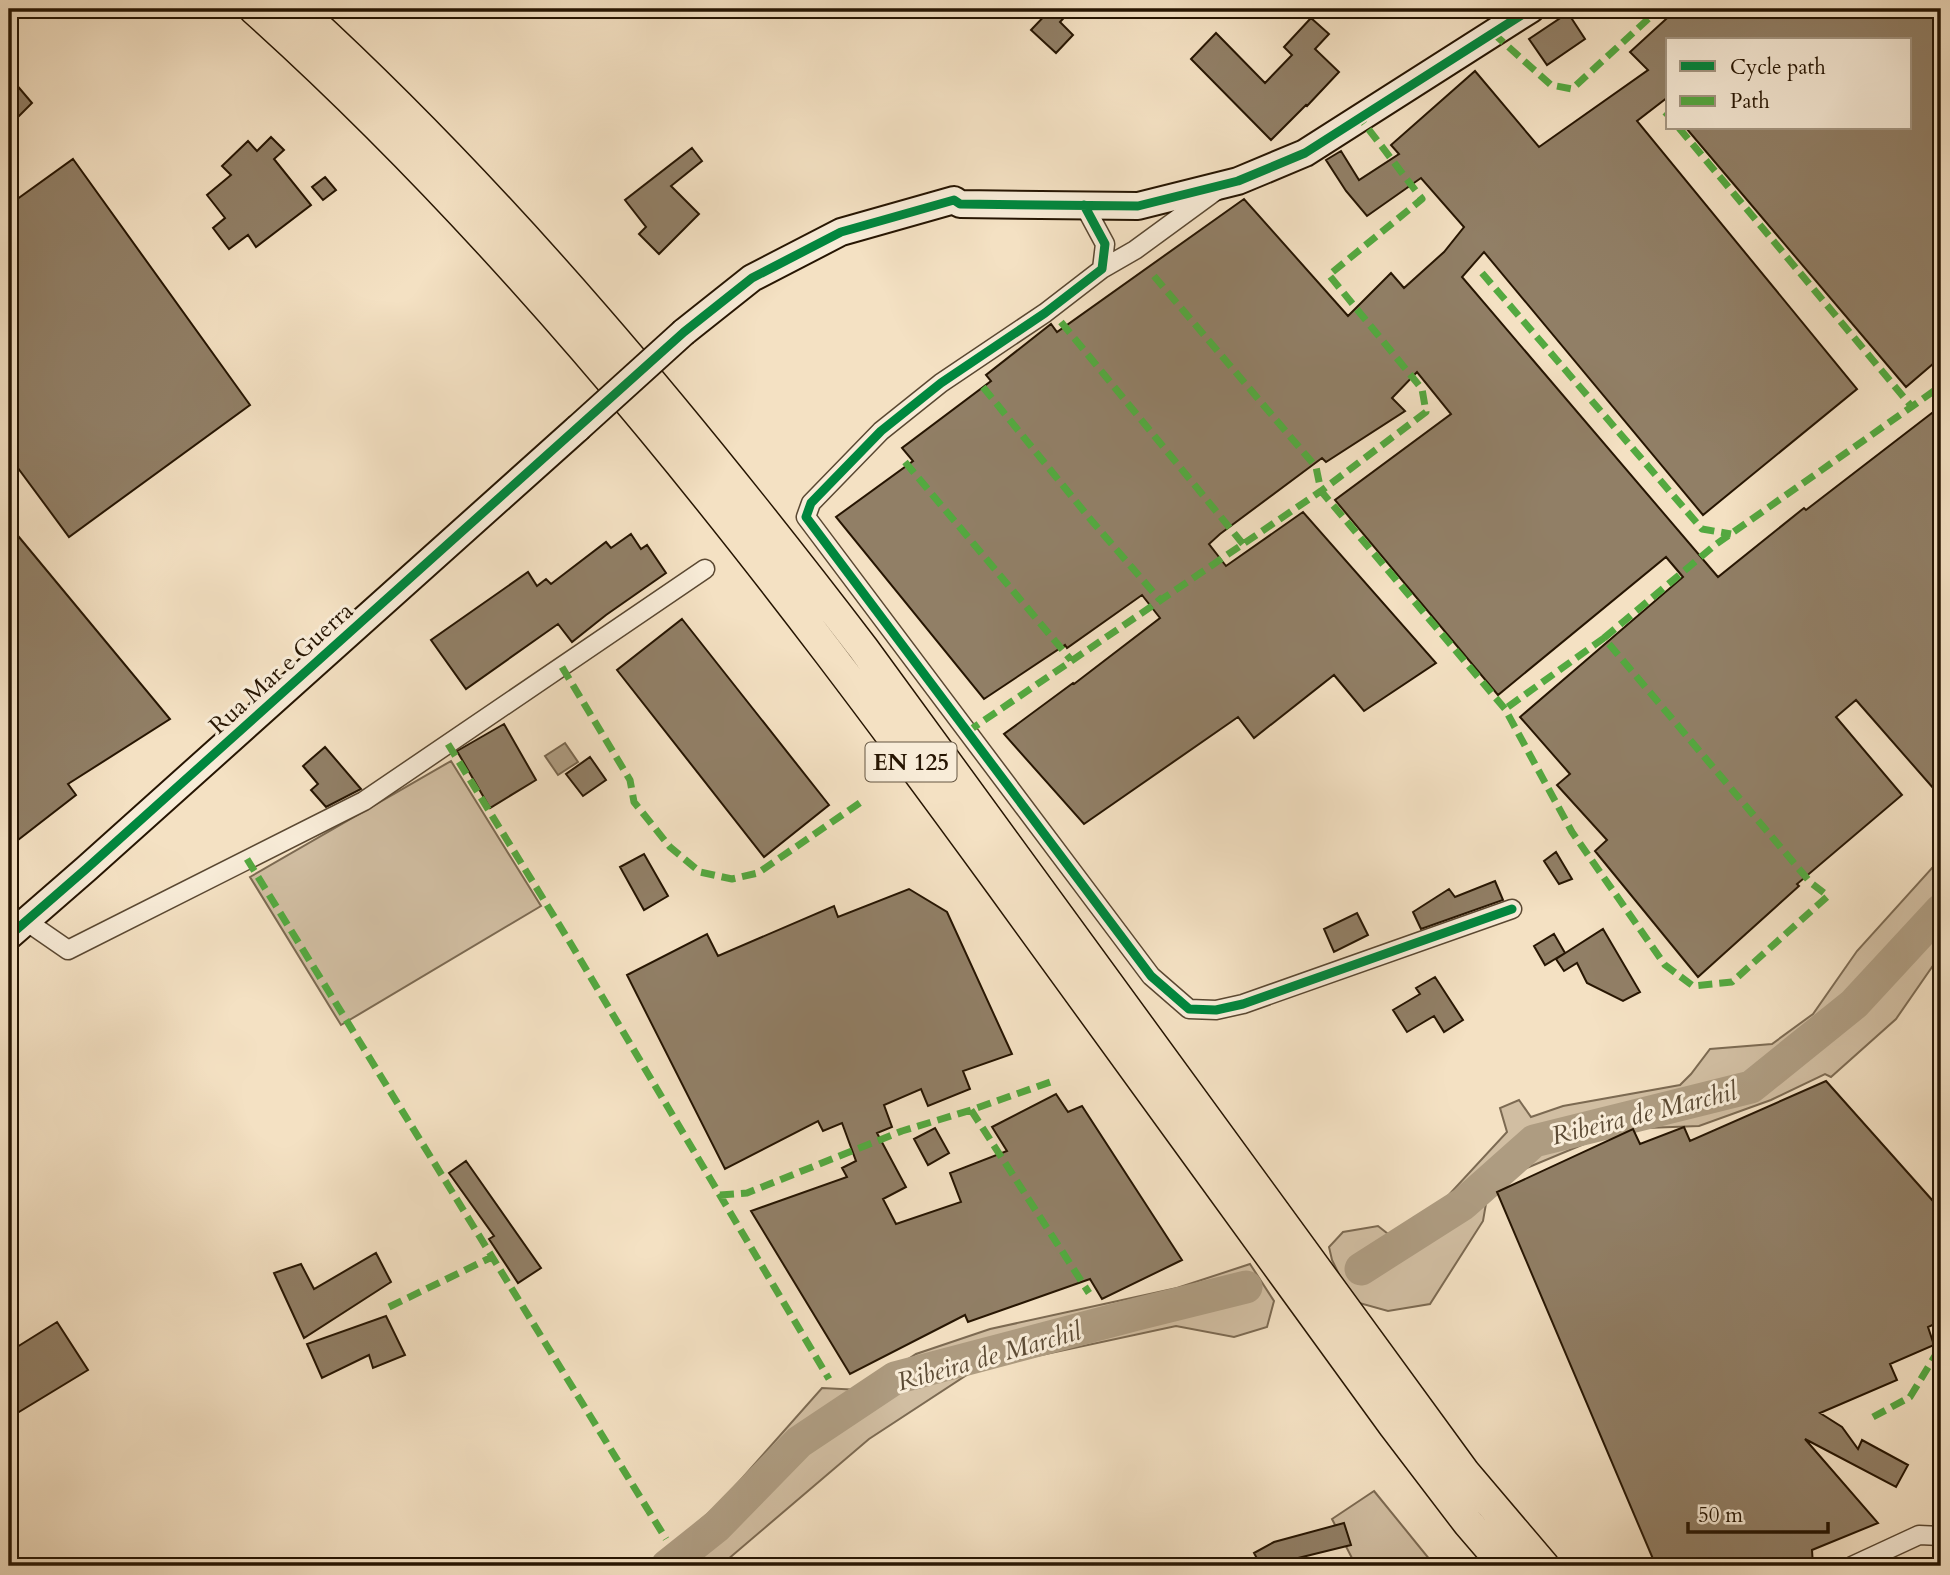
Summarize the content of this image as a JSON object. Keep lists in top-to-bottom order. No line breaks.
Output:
{"streets":{"main road":["EN 125"],"street":["Rua Mar e Guerra"]},"water":["Ribeira de Marchil"],"legend":["Cycle path","Path"],"scale_bar":"50 m"}
